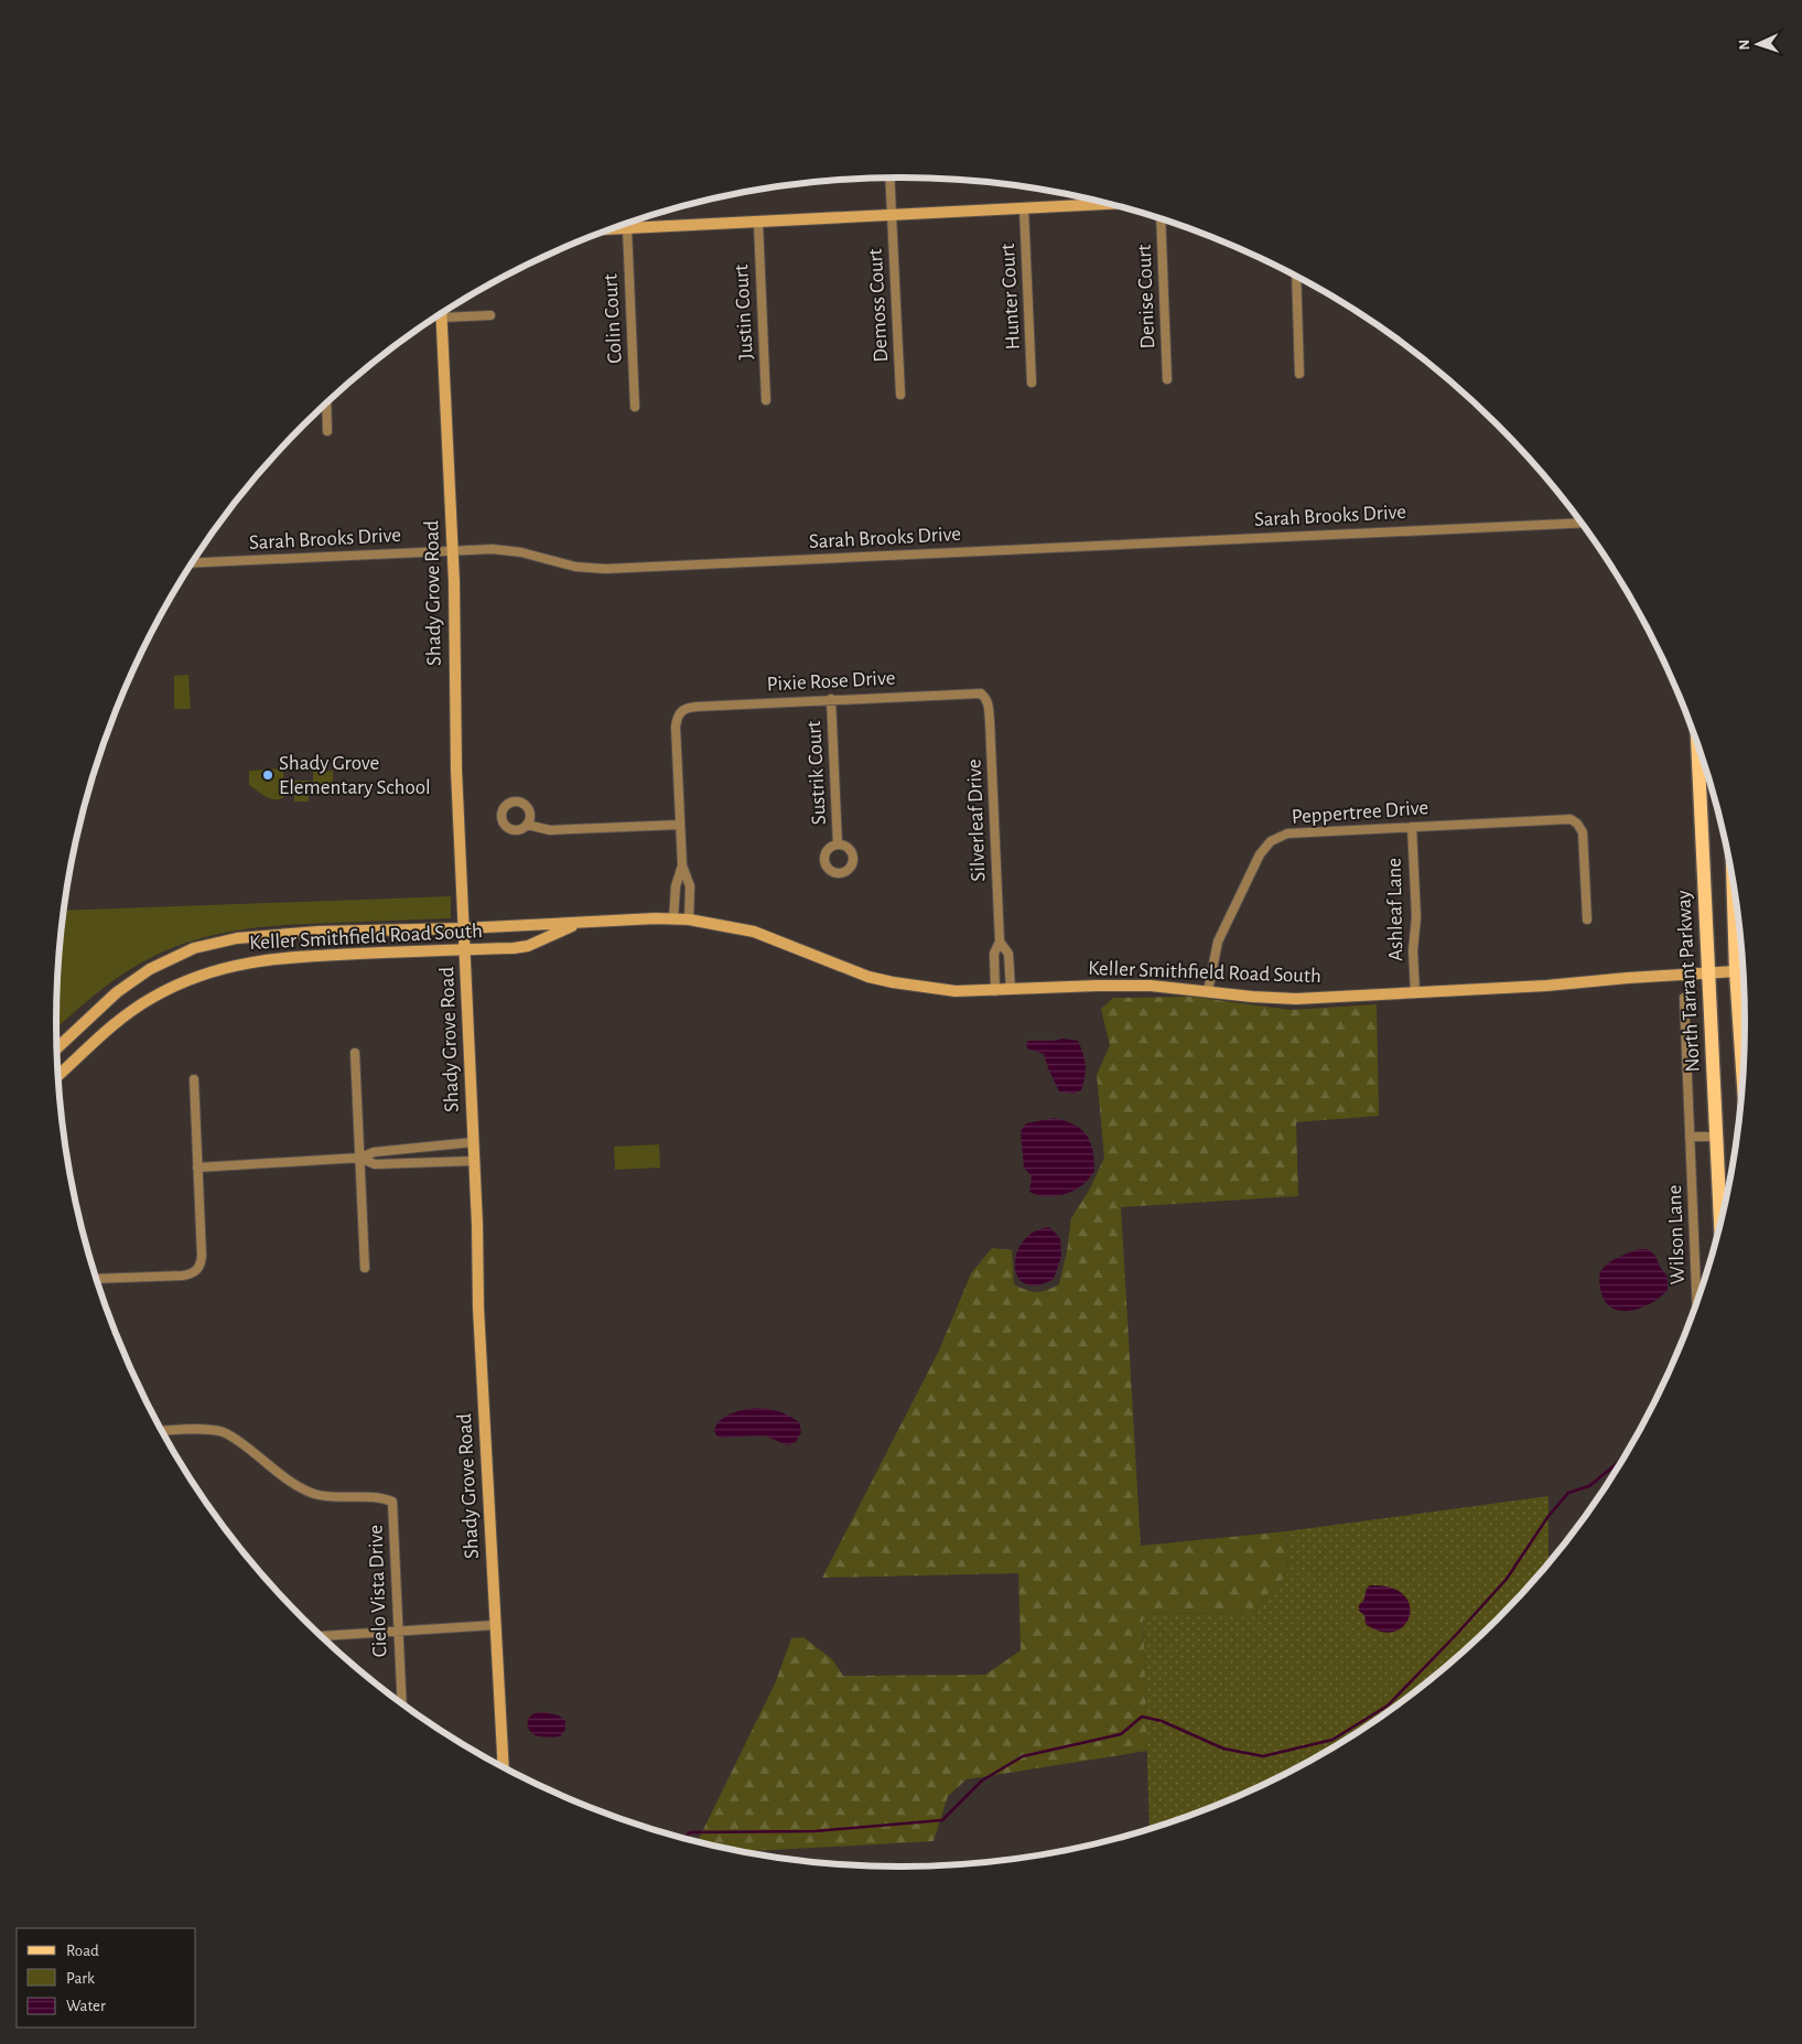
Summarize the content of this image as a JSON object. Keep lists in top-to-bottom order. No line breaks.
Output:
{"streets":{"main road":["Shady Grove Road","Keller Smithfield Road South","North Tarrant Parkway"],"street":["Hunter Court","Denise Court","Demoss Court","Justin Court","Colin Court","Sarah Brooks Drive","Pixie Rose Drive","Sustrik Court","Peppertree Drive","Silverleaf Drive","Ashleaf Lane","Wilson Lane","Cielo Vista Drive"]},"crossings":[["Sarah Brooks Drive","Shady Grove Road"],["Shady Grove Road","Keller Smithfield Road South"],["Pixie Rose Drive","Sustrik Court"],["Pixie Rose Drive","Silverleaf Drive"],["Peppertree Drive","Ashleaf Lane"],["Peppertree Drive","Keller Smithfield Road South"],["Silverleaf Drive","Keller Smithfield Road South"],["Ashleaf Lane","Keller Smithfield Road South"],["Keller Smithfield Road South","North Tarrant Parkway"]],"places":["Shady Grove Elementary School"],"legend":["Road","Park","Water"],"north":"left"}
